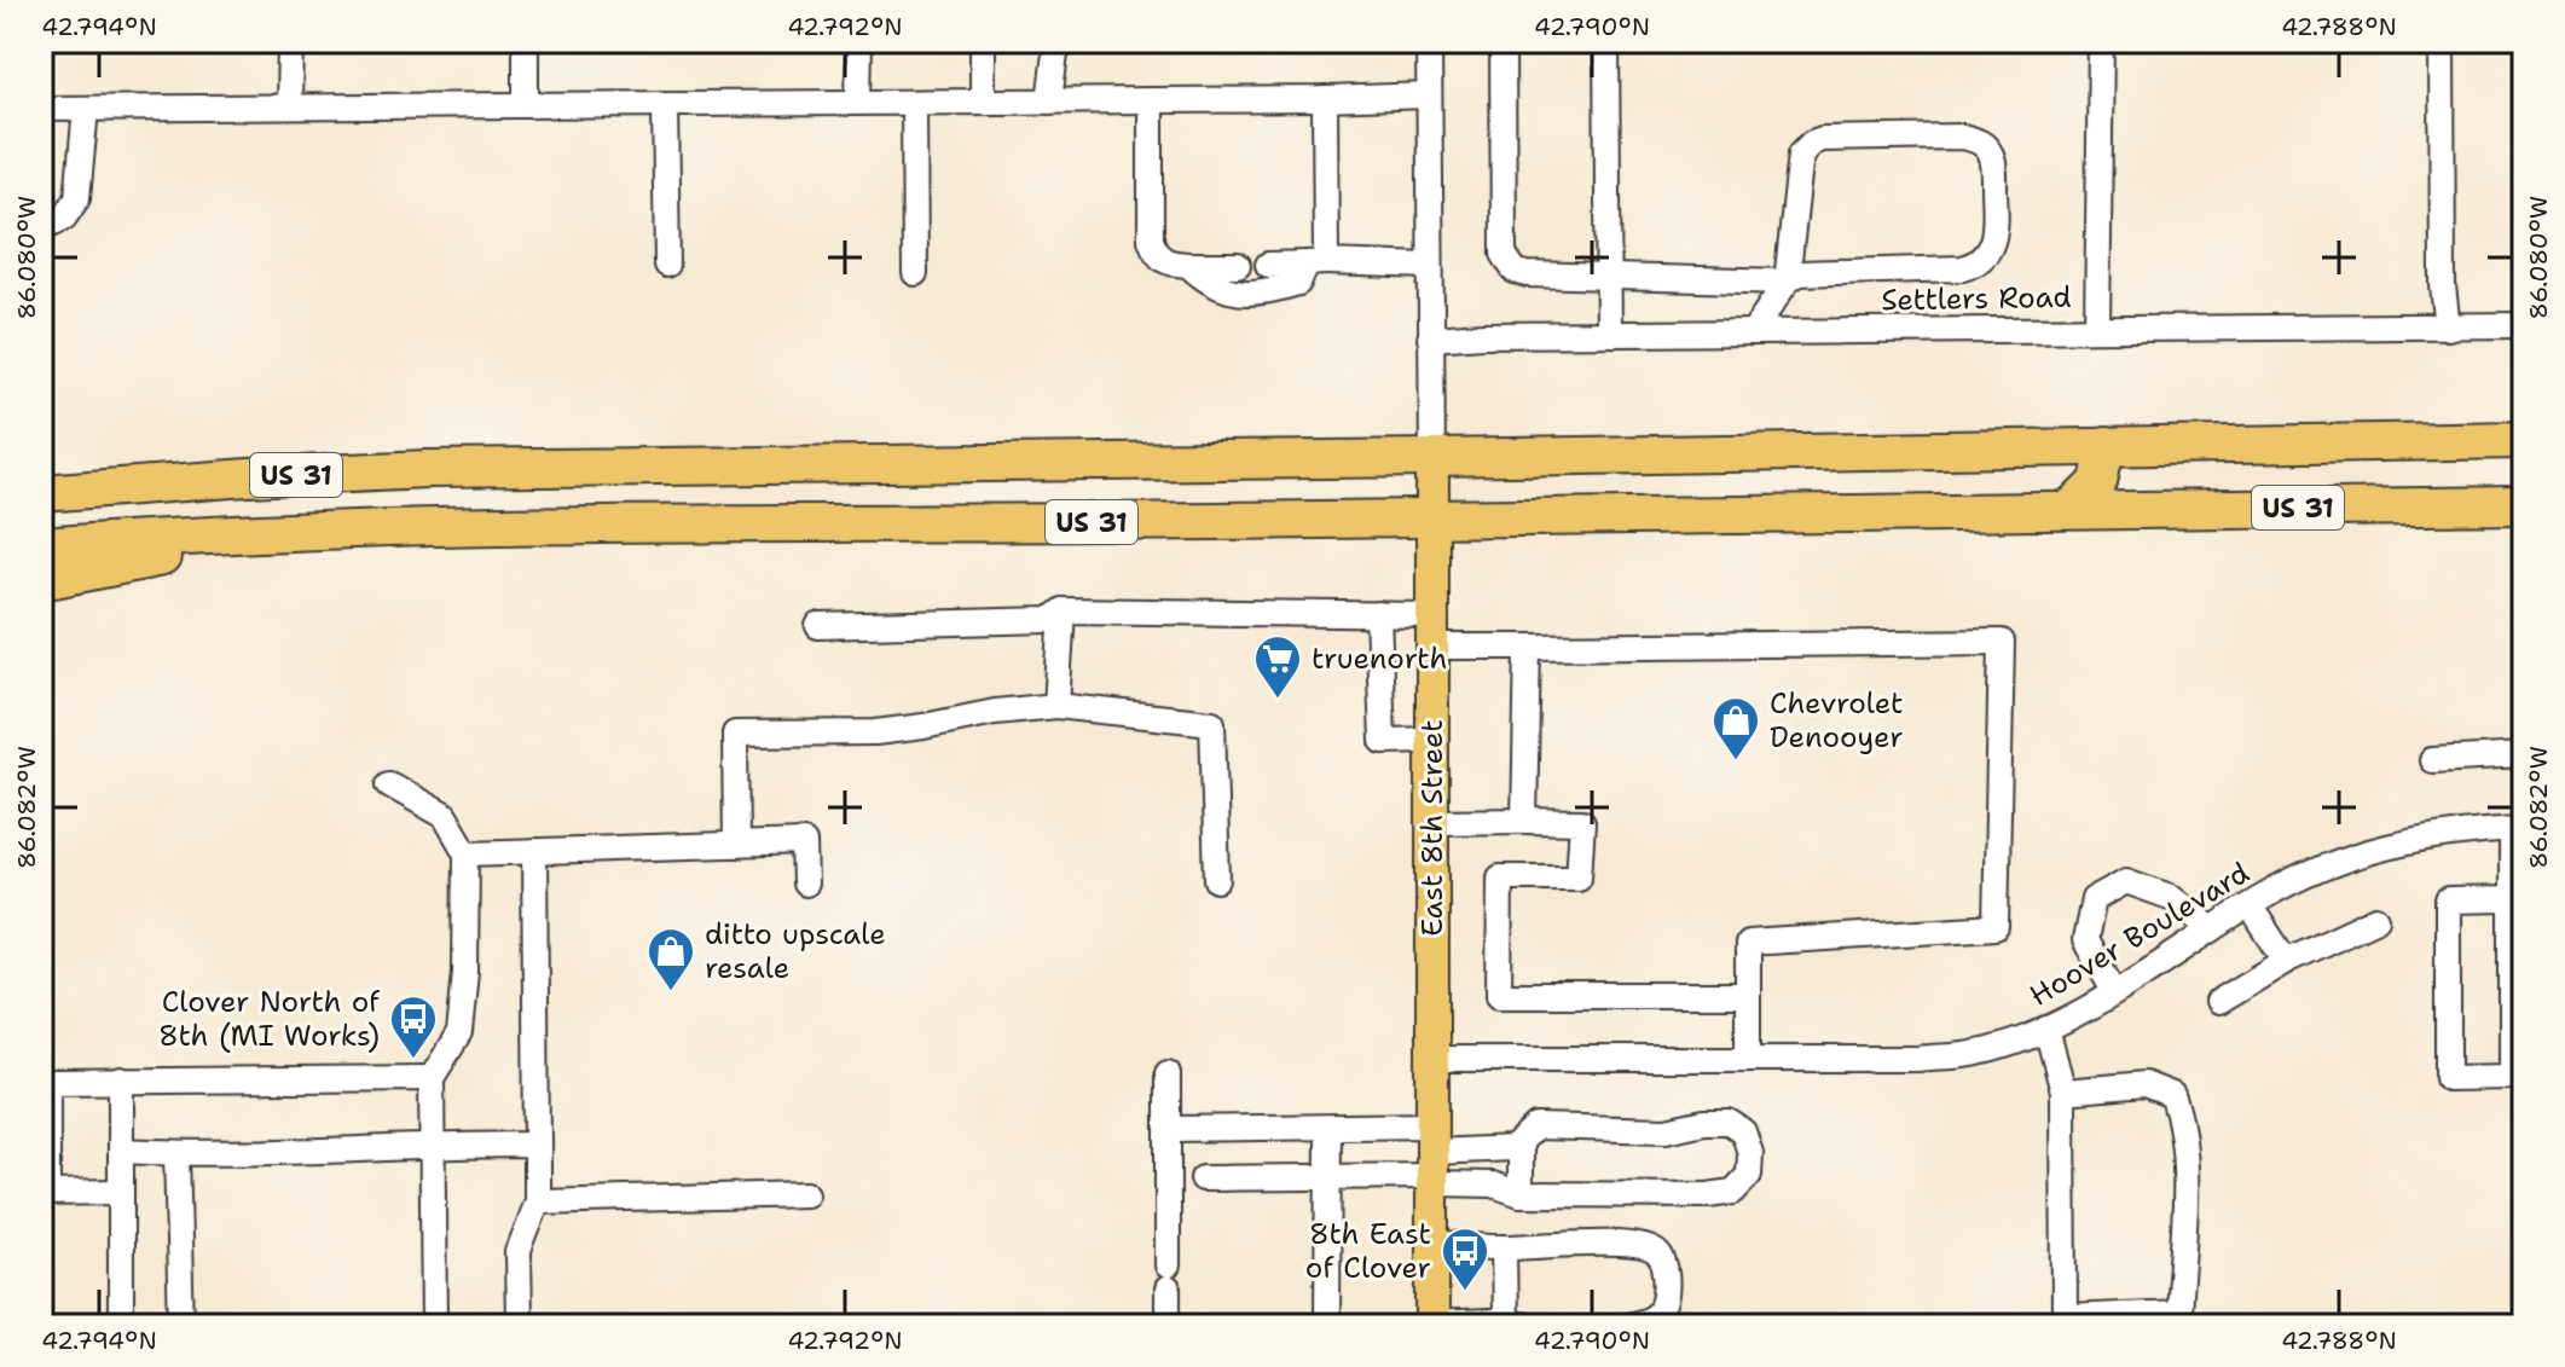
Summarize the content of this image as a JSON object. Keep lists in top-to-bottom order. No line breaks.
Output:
{"streets":{"highway":["US 31"],"main road":["East 8th Street"],"street":["Settlers Road","Hoover Boulevard"]},"crossings":[["Settlers Road","East 8th Street"],["US 31","East 8th Street"],["East 8th Street","Hoover Boulevard"]],"places":{"supermarket":["truenorth"],"shop":["Chevrolet Denooyer","ditto upscale resale"],"bus stop":["Clover North of 8th (MI Works)","8th East of Clover"]},"coordinates":["42.794°N","42.792°N","42.790°N","42.788°N","86.080°W","86.082°W"]}
